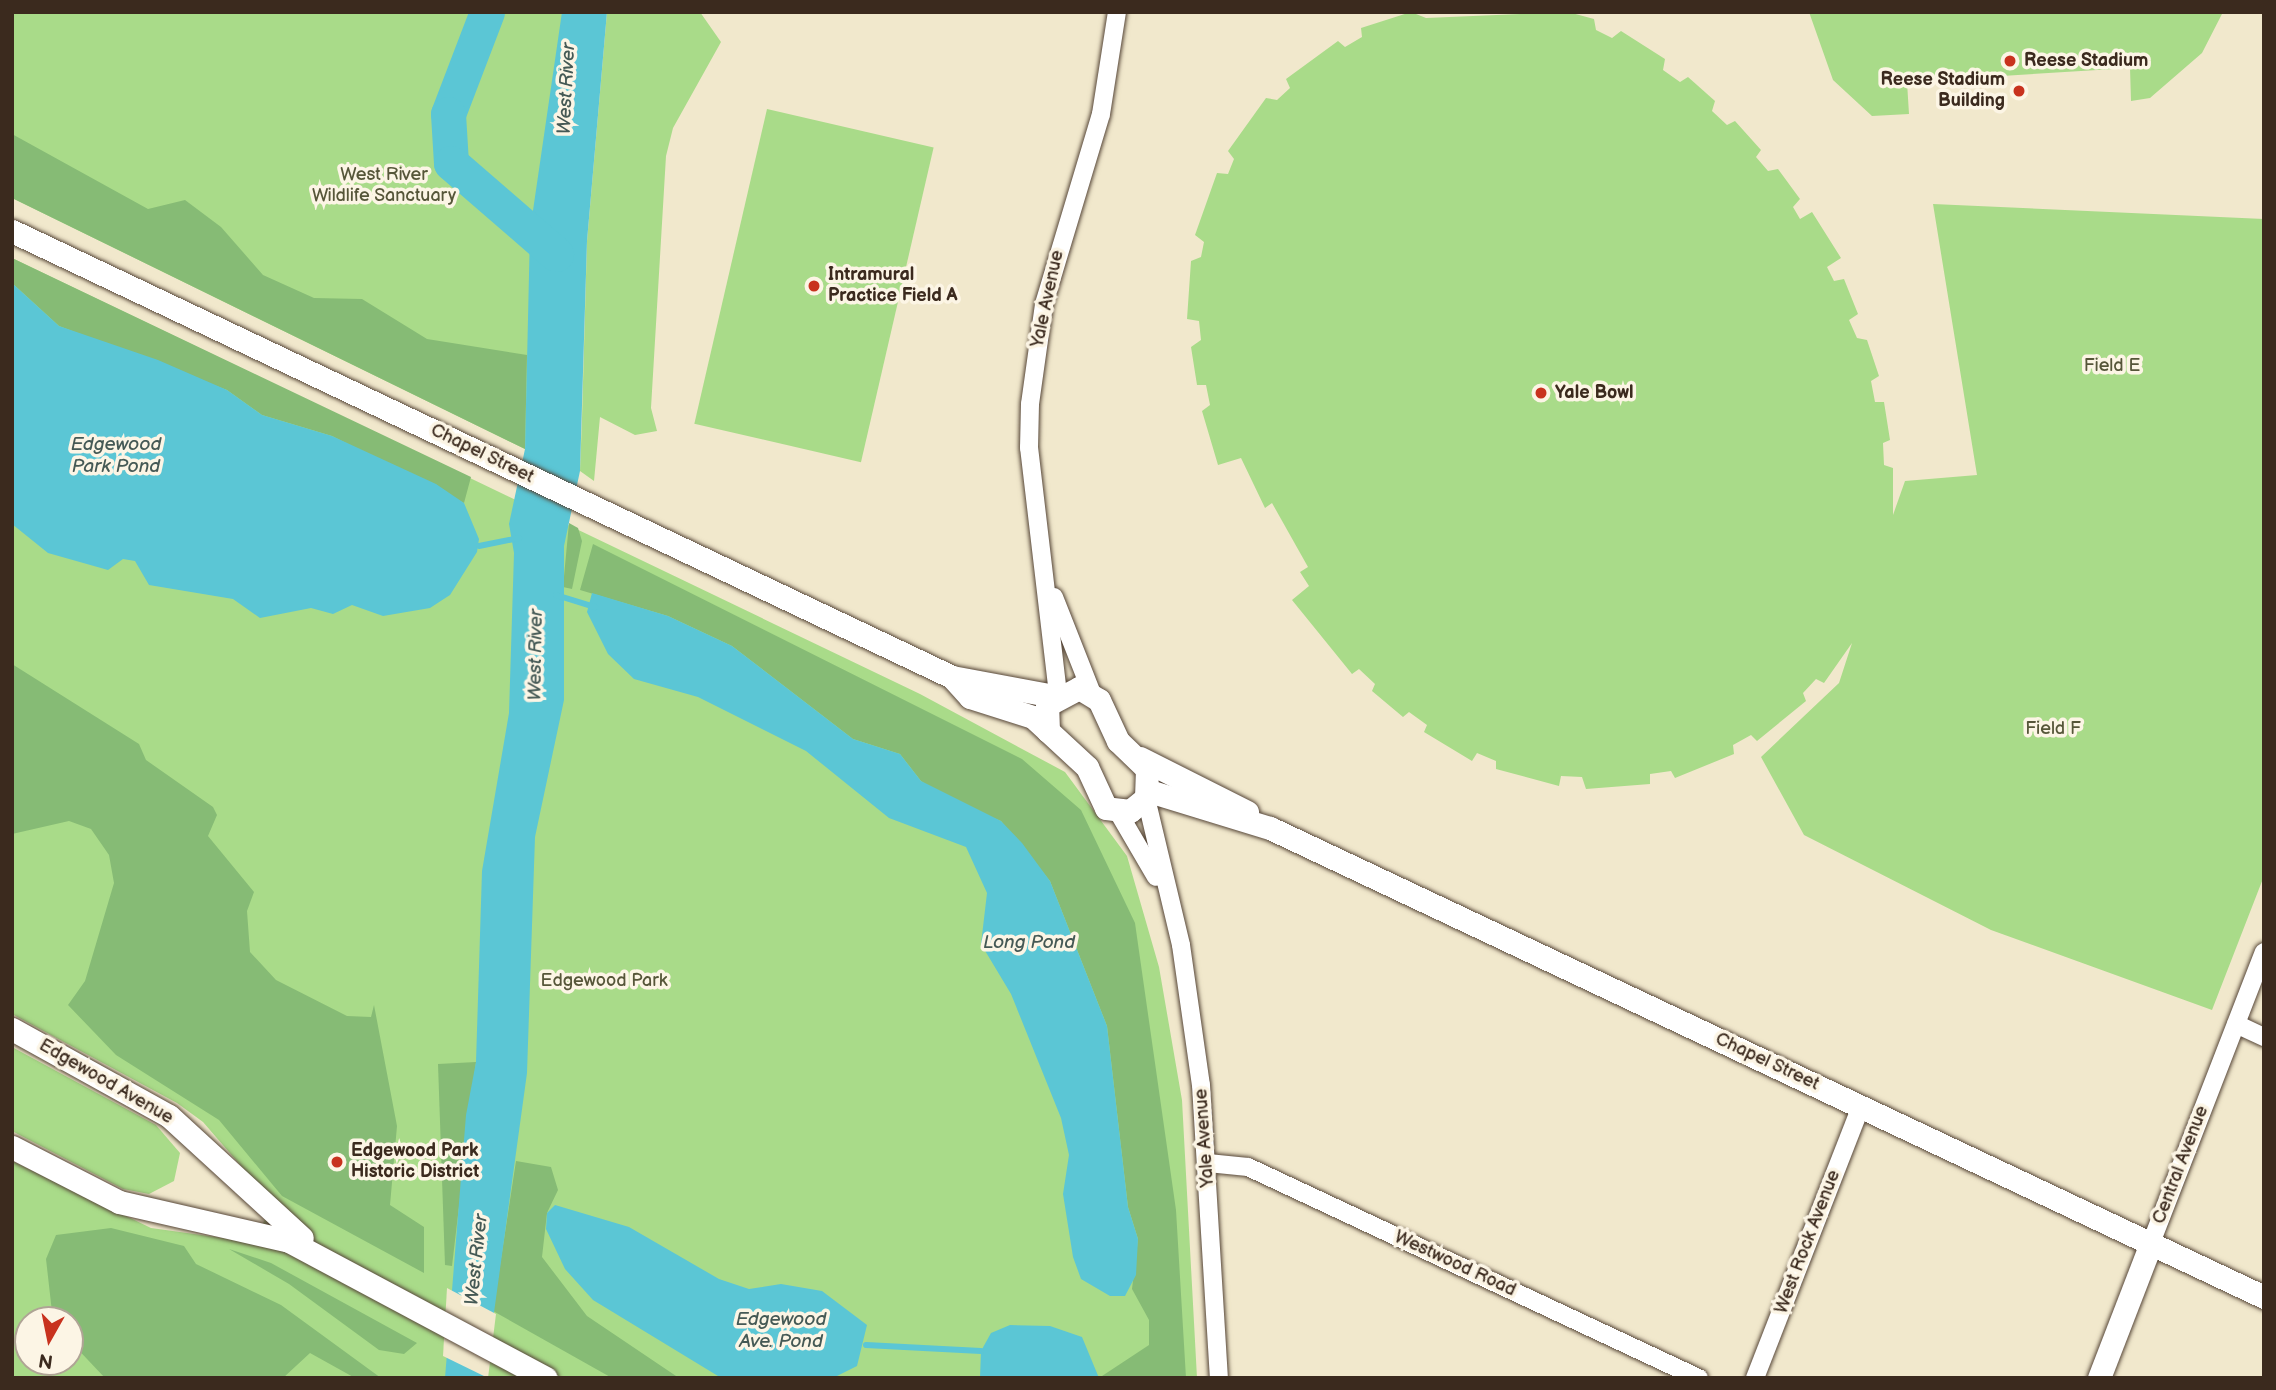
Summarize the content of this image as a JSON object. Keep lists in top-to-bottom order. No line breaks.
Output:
{"streets":{"street":["Yale Avenue","Chapel Street","Edgewood Avenue","Central Avenue","West Rock Avenue","Westwood Road"]},"crossings":[["Yale Avenue","Chapel Street"],["Yale Avenue","Westwood Road"],["Chapel Street","Central Avenue"],["Chapel Street","West Rock Avenue"]],"water":["West River","Edgewood Park Pond","Long Pond","Edgewood Ave. Pond"],"parks":["West River Wildlife Sanctuary","Field E","Field F","Edgewood Park"],"places":["Reese Stadium","Reese Stadium Building","Intramural Practice Field A","Yale Bowl","Edgewood Park Historic District"],"north":"bottom"}
